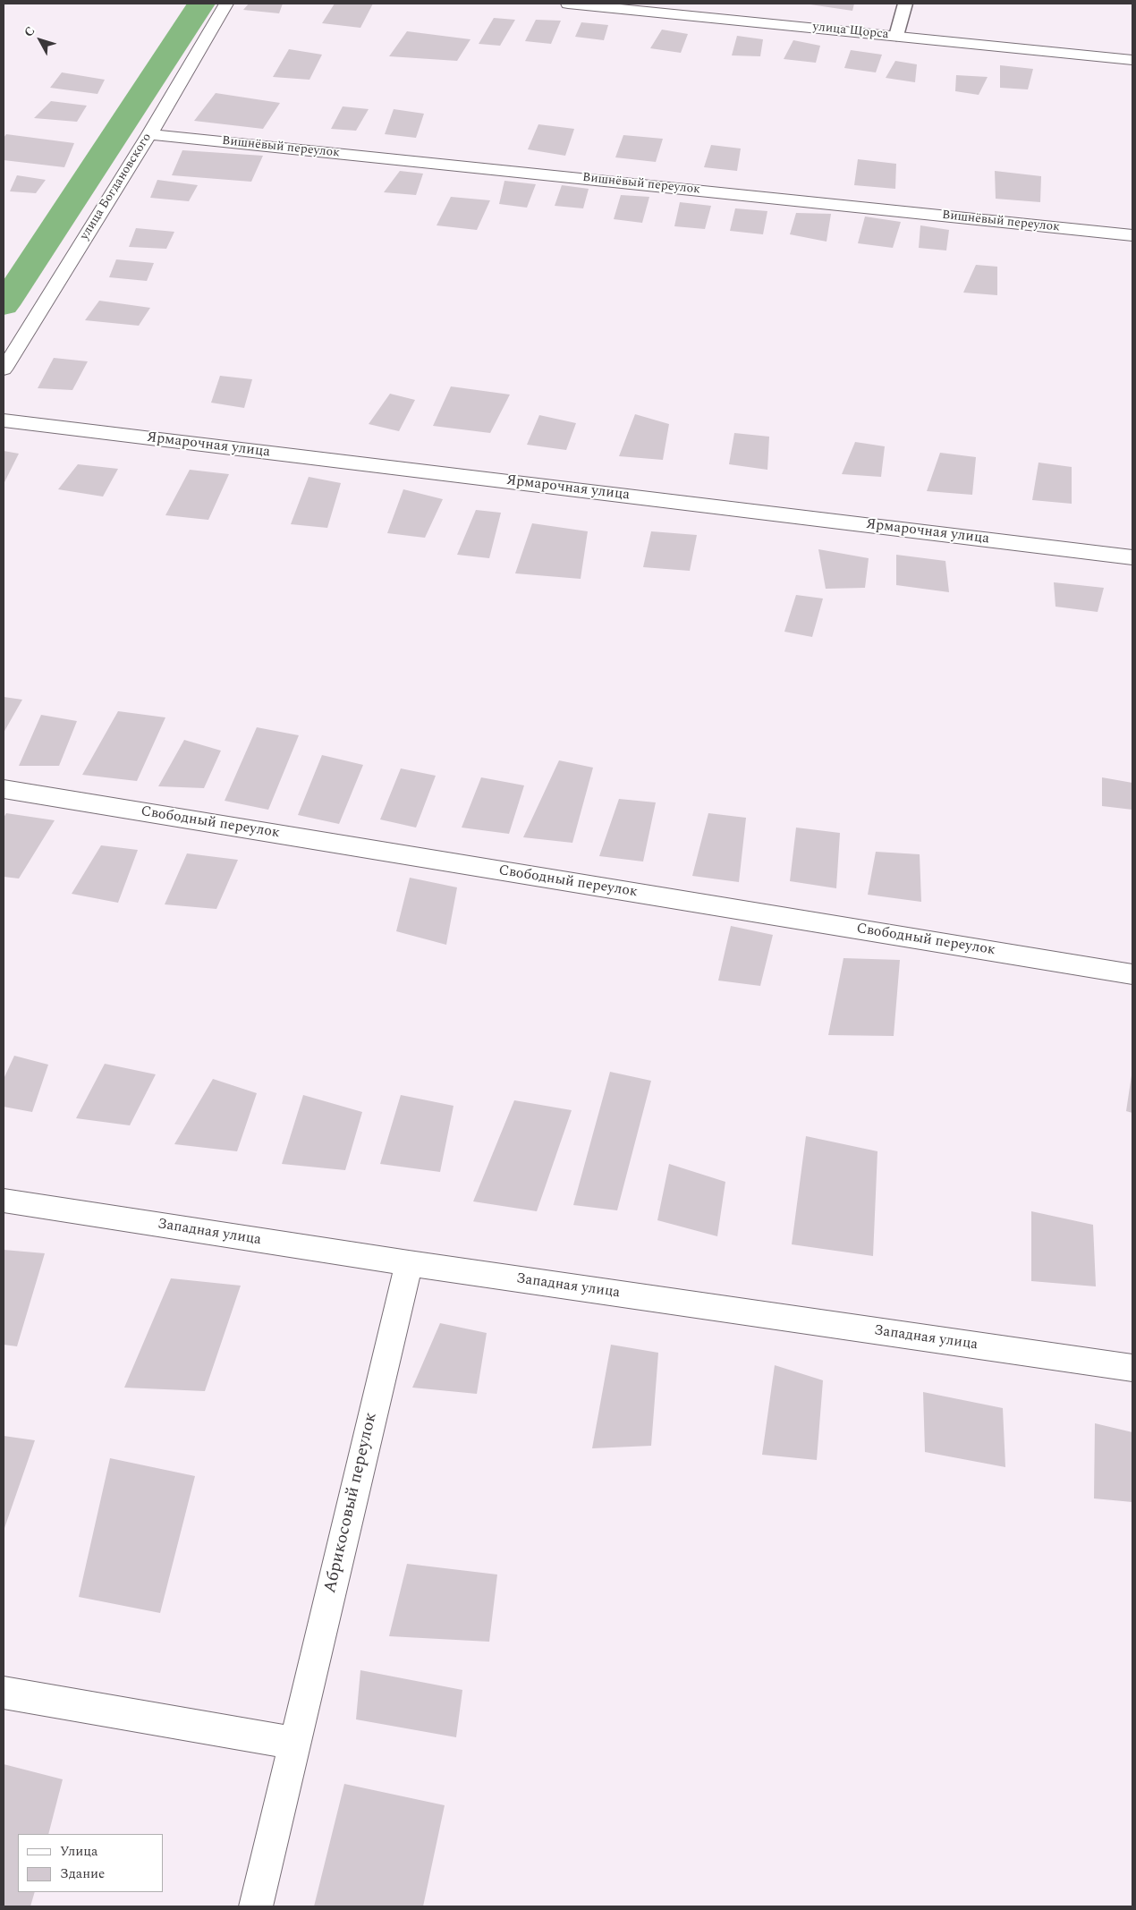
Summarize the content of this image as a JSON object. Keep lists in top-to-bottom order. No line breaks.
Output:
{"streets":{"street":["улица Щорса","Вишнёвый переулок","улица Богдановского","Ярмарочная улица","Свободный переулок","Западная улица","Абрикосовый переулок"]},"crossings":[["Вишнёвый переулок","улица Богдановского"],["Западная улица","Абрикосовый переулок"]],"legend":["Улица","Здание"],"north":"top left"}
